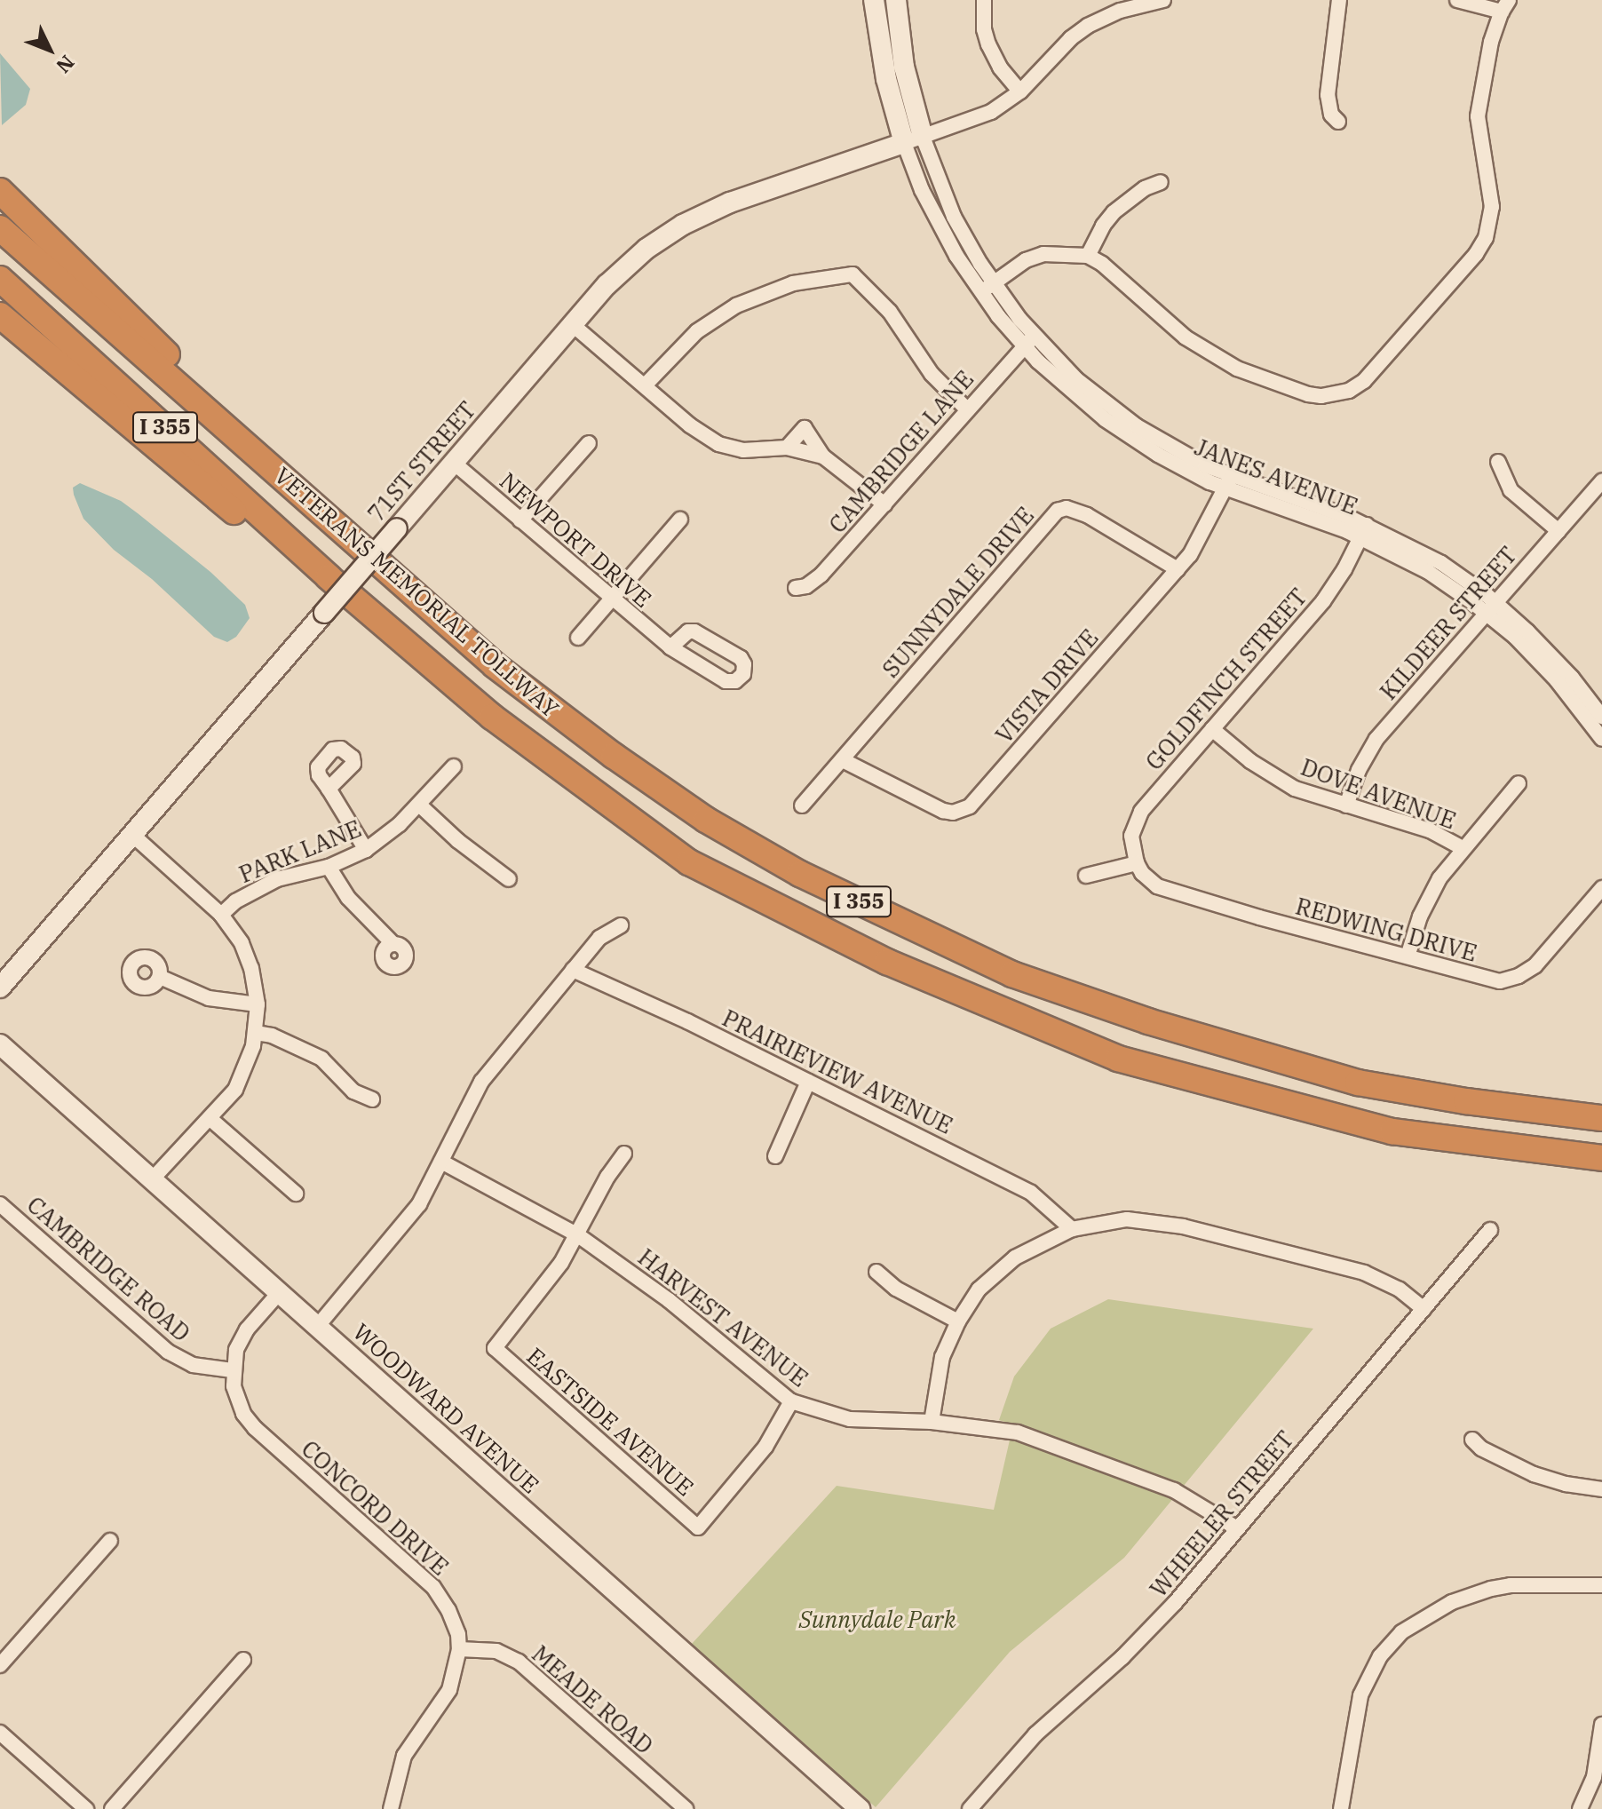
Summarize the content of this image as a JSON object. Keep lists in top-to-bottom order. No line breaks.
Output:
{"streets":{"highway":["I 355","VETERANS MEMORIAL TOLLWAY"],"street":["CAMBRIDGE LANE","71ST STREET","JANES AVENUE","NEWPORT DRIVE","SUNNYDALE DRIVE","KILDEER STREET","GOLDFINCH STREET","VISTA DRIVE","DOVE AVENUE","PARK LANE","REDWING DRIVE","PRAIRIEVIEW AVENUE","CAMBRIDGE ROAD","HARVEST AVENUE","WOODWARD AVENUE","EASTSIDE AVENUE","CONCORD DRIVE","WHEELER STREET","MEADE ROAD"]},"crossings":[["CAMBRIDGE LANE","JANES AVENUE"],["71ST STREET","JANES AVENUE"],["71ST STREET","NEWPORT DRIVE"],["JANES AVENUE","KILDEER STREET"],["JANES AVENUE","GOLDFINCH STREET"],["JANES AVENUE","VISTA DRIVE"],["SUNNYDALE DRIVE","VISTA DRIVE"],["KILDEER STREET","DOVE AVENUE"],["GOLDFINCH STREET","DOVE AVENUE"],["GOLDFINCH STREET","REDWING DRIVE"],["CAMBRIDGE ROAD","CONCORD DRIVE"],["HARVEST AVENUE","EASTSIDE AVENUE"],["HARVEST AVENUE","WHEELER STREET"],["WOODWARD AVENUE","CONCORD DRIVE"],["CONCORD DRIVE","MEADE ROAD"]],"parks":["Sunnydale Park"],"north":"bottom right"}
